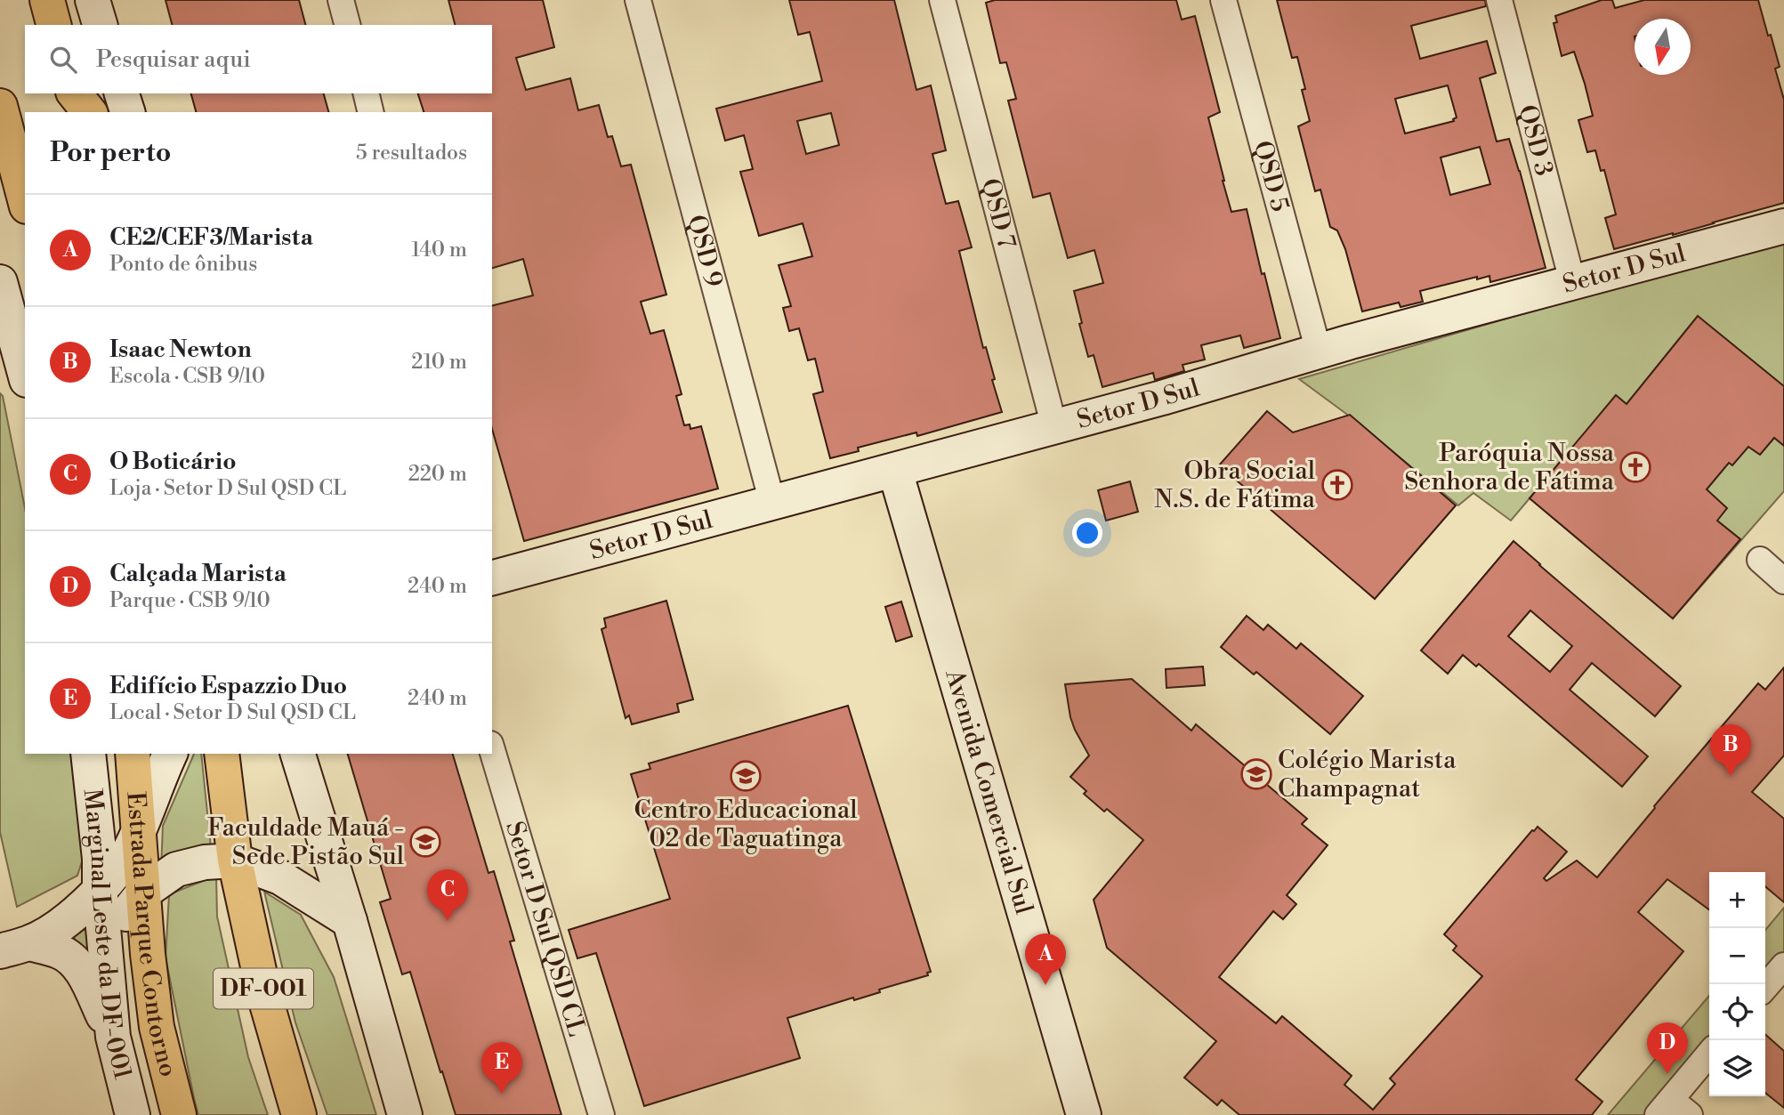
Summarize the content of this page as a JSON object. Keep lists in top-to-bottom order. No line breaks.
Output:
{"streets":{"highway":["Estrada Parque Contorno","DF-001"],"main road":["Setor D Sul","Avenida Comercial Sul","Marginal Leste da DF-001"],"street":["QSD 3","QSD 5","QSD 7","QSD 9","Setor D Sul QSD CL"]},"crossings":[["QSD 3","Setor D Sul"],["QSD 5","Setor D Sul"],["QSD 7","Setor D Sul"],["QSD 9","Setor D Sul"],["Setor D Sul","Avenida Comercial Sul"]],"places":{"church":["Paróquia Nossa Senhora de Fátima","Obra Social N.S. de Fátima"],"school or university":["Colégio Marista Champagnat","Centro Educacional 02 de Taguatinga","Faculdade Mauá - Sede Pistão Sul"]},"north":"bottom","page":{"search":"Pesquisar aqui","heading":["Por perto","5 resultados"],"list":[{"mark":"A","name":"CE2/CEF3/Marista","note":"Ponto de ônibus","value":"140 m"},{"mark":"B","name":"Isaac Newton","note":"Escola · CSB 9/10","value":"210 m"},{"mark":"C","name":"O Boticário","note":"Loja · Setor D Sul QSD CL","value":"220 m"},{"mark":"D","name":"Calçada Marista","note":"Parque · CSB 9/10","value":"240 m"},{"mark":"E","name":"Edifício Espazzio Duo","note":"Local · Setor D Sul QSD CL","value":"240 m"}],"pins":["B","C","A","D","E"],"map_buttons":["+","−"]}}
